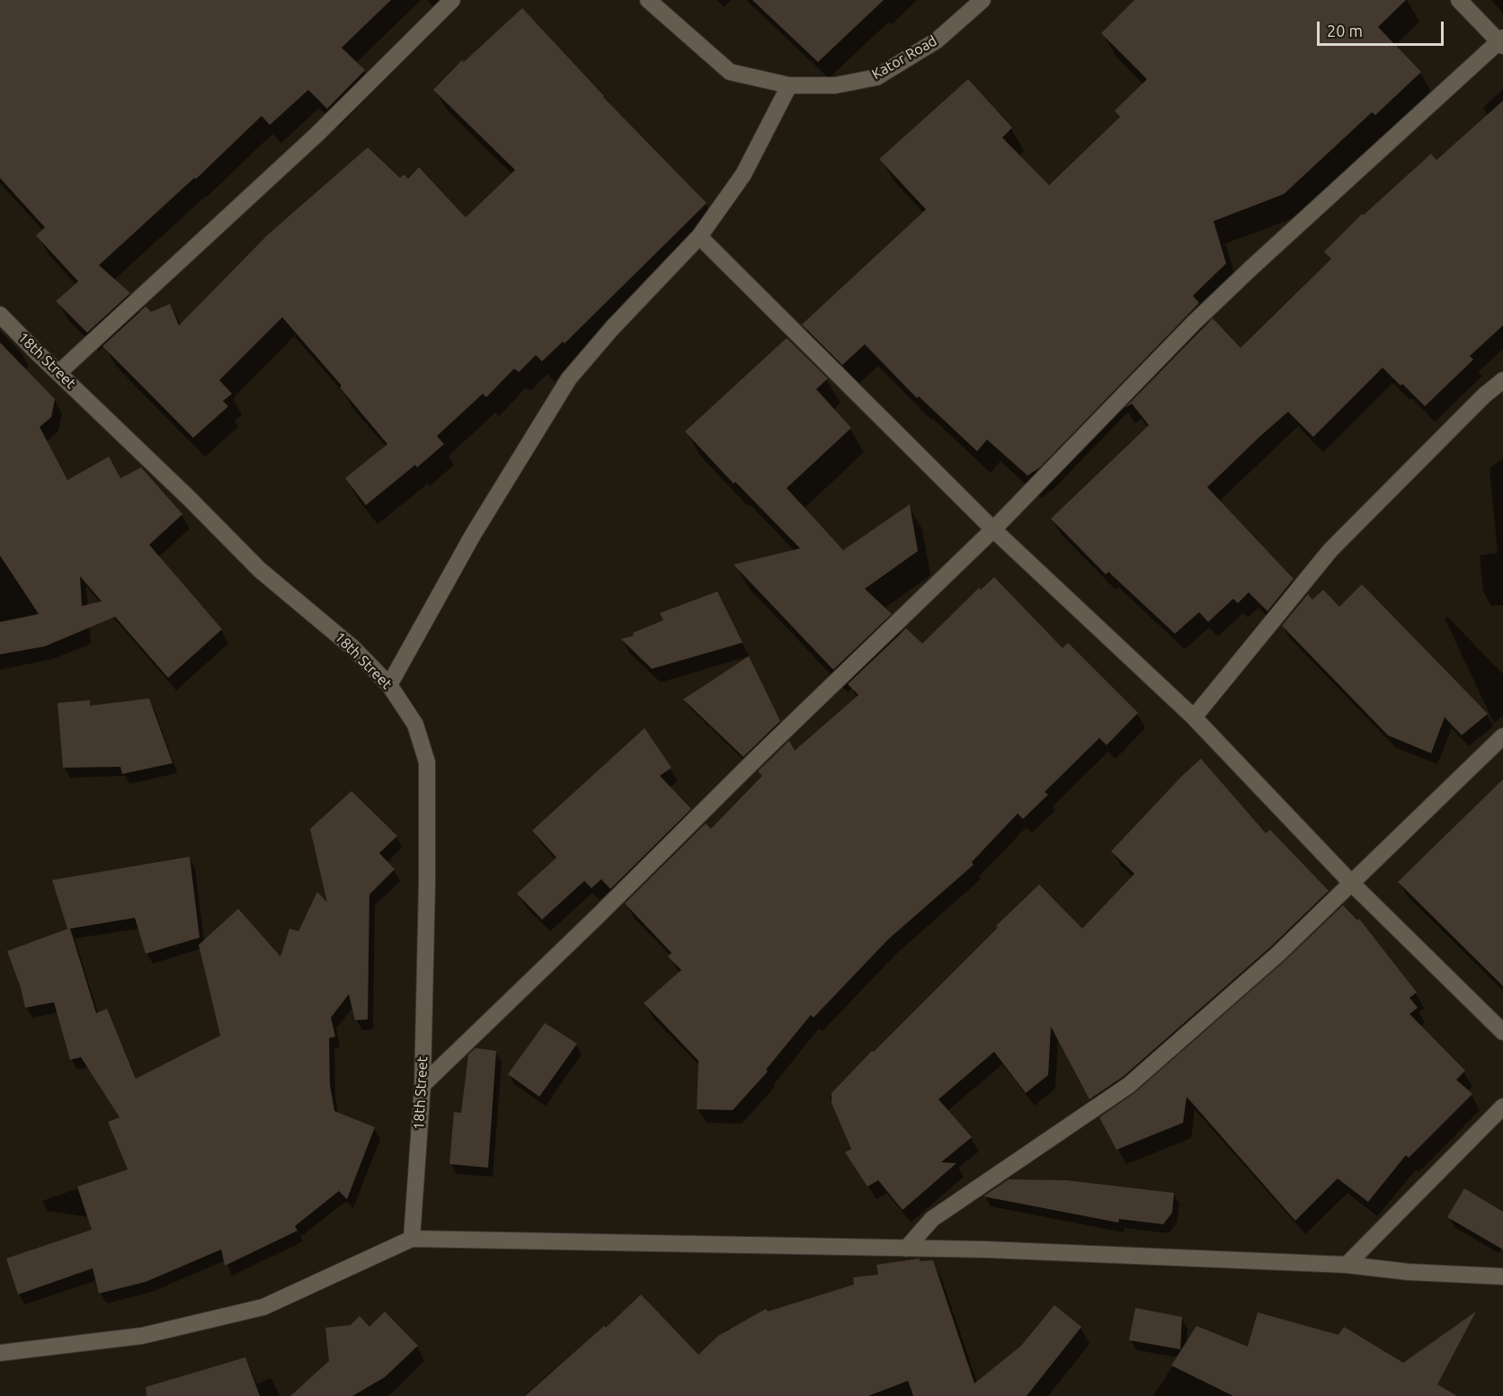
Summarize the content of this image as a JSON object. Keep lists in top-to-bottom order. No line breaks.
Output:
{"streets":{"street":["Kator Road","18th Street"]},"scale_bar":"20 m"}
